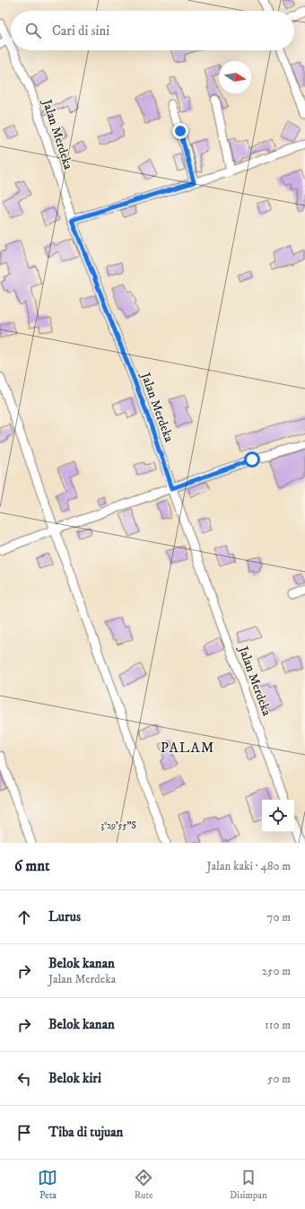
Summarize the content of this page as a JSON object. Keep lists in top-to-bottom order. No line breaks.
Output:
{"streets":{"street":["Jalan Merdeka"]},"districts":["PALAM"],"north":"right","page":{"search":"Cari di sini","heading":["6 mnt","Jalan kaki · 480 m"],"list":[["Lurus","70 m"],["Belok kanan","Jalan Merdeka","250 m"],["Belok kanan","110 m"],["Belok kiri","50 m"],"Tiba di tujuan"],"nav":["Peta","Rute","Disimpan"]},"coordinates":["3°29'55\"S"]}
